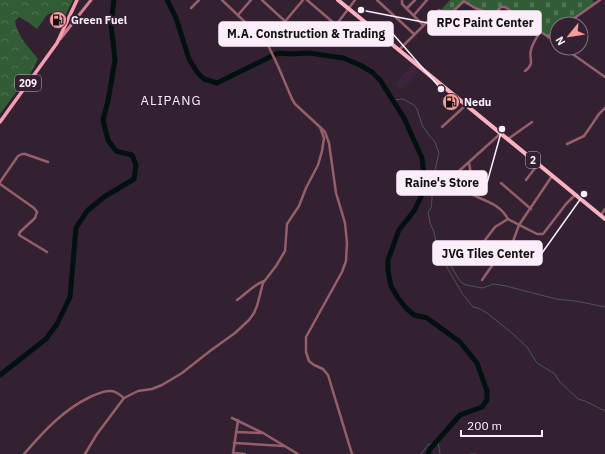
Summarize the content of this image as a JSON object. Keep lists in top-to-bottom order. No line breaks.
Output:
{"streets":{"highway":["2"],"main road":["209"]},"districts":["ALIPANG"],"places":{"other":["RPC Paint Center","M.A. Construction & Trading","Raine's Store","JVG Tiles Center"],"fuel station":["Green Fuel","Nedu"]},"scale_bar":"200 m","north":"bottom left"}
